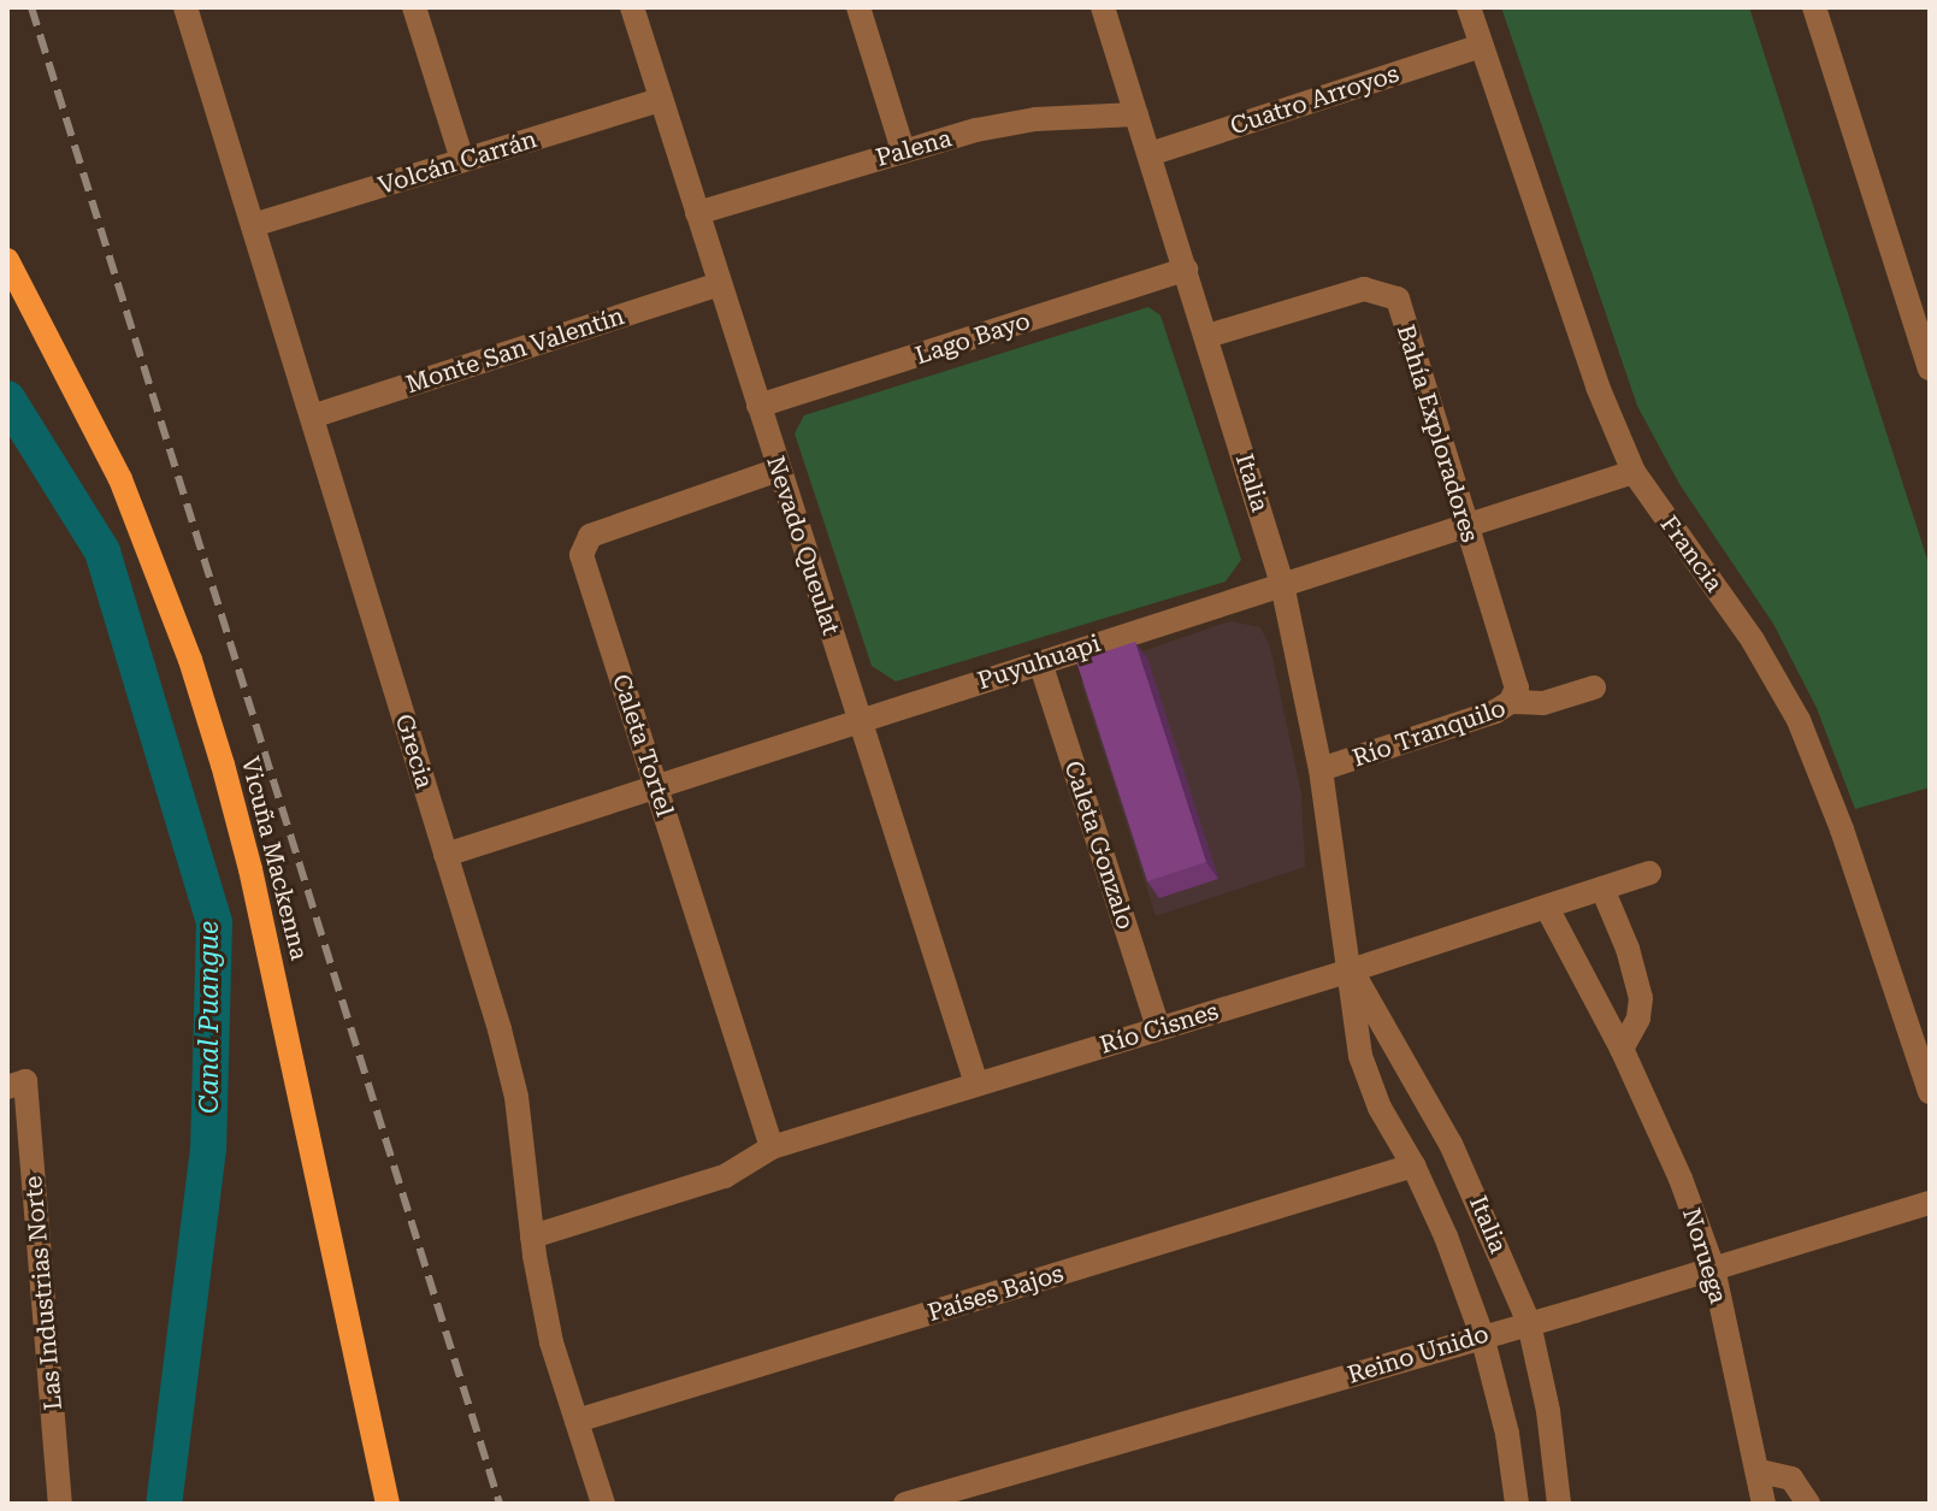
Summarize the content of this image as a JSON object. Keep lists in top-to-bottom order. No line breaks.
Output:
{"streets":{"main road":["Vicuña Mackenna"],"street":["Cuatro Arroyos","Palena","Volcán Carrán","Lago Bayo","Monte San Valentín","Bahía Exploradores","Italia","Nevado Queulat","Francia","Puyuhuapi","Río Tranquilo","Caleta Tortel","Grecia","Caleta Gonzalo","Río Cisnes","Noruega","Las Industrias Norte","Países Bajos","Reino Unido"]},"crossings":[["Cuatro Arroyos","Italia"],["Cuatro Arroyos","Francia"],["Palena","Italia"],["Palena","Nevado Queulat"],["Volcán Carrán","Nevado Queulat"],["Volcán Carrán","Grecia"],["Lago Bayo","Italia"],["Lago Bayo","Nevado Queulat"],["Monte San Valentín","Nevado Queulat"],["Monte San Valentín","Grecia"],["Bahía Exploradores","Italia"],["Bahía Exploradores","Puyuhuapi"],["Bahía Exploradores","Río Tranquilo"],["Italia","Puyuhuapi"],["Italia","Río Tranquilo"],["Italia","Río Cisnes"],["Italia","Países Bajos"],["Italia","Reino Unido"],["Nevado Queulat","Puyuhuapi"],["Nevado Queulat","Caleta Tortel"],["Nevado Queulat","Río Cisnes"],["Francia","Puyuhuapi"],["Puyuhuapi","Caleta Tortel"],["Puyuhuapi","Grecia"],["Puyuhuapi","Caleta Gonzalo"],["Caleta Tortel","Río Cisnes"],["Grecia","Río Cisnes"],["Grecia","Países Bajos"],["Caleta Gonzalo","Río Cisnes"],["Río Cisnes","Noruega"],["Noruega","Reino Unido"]],"water":["Canal Puangue"]}
